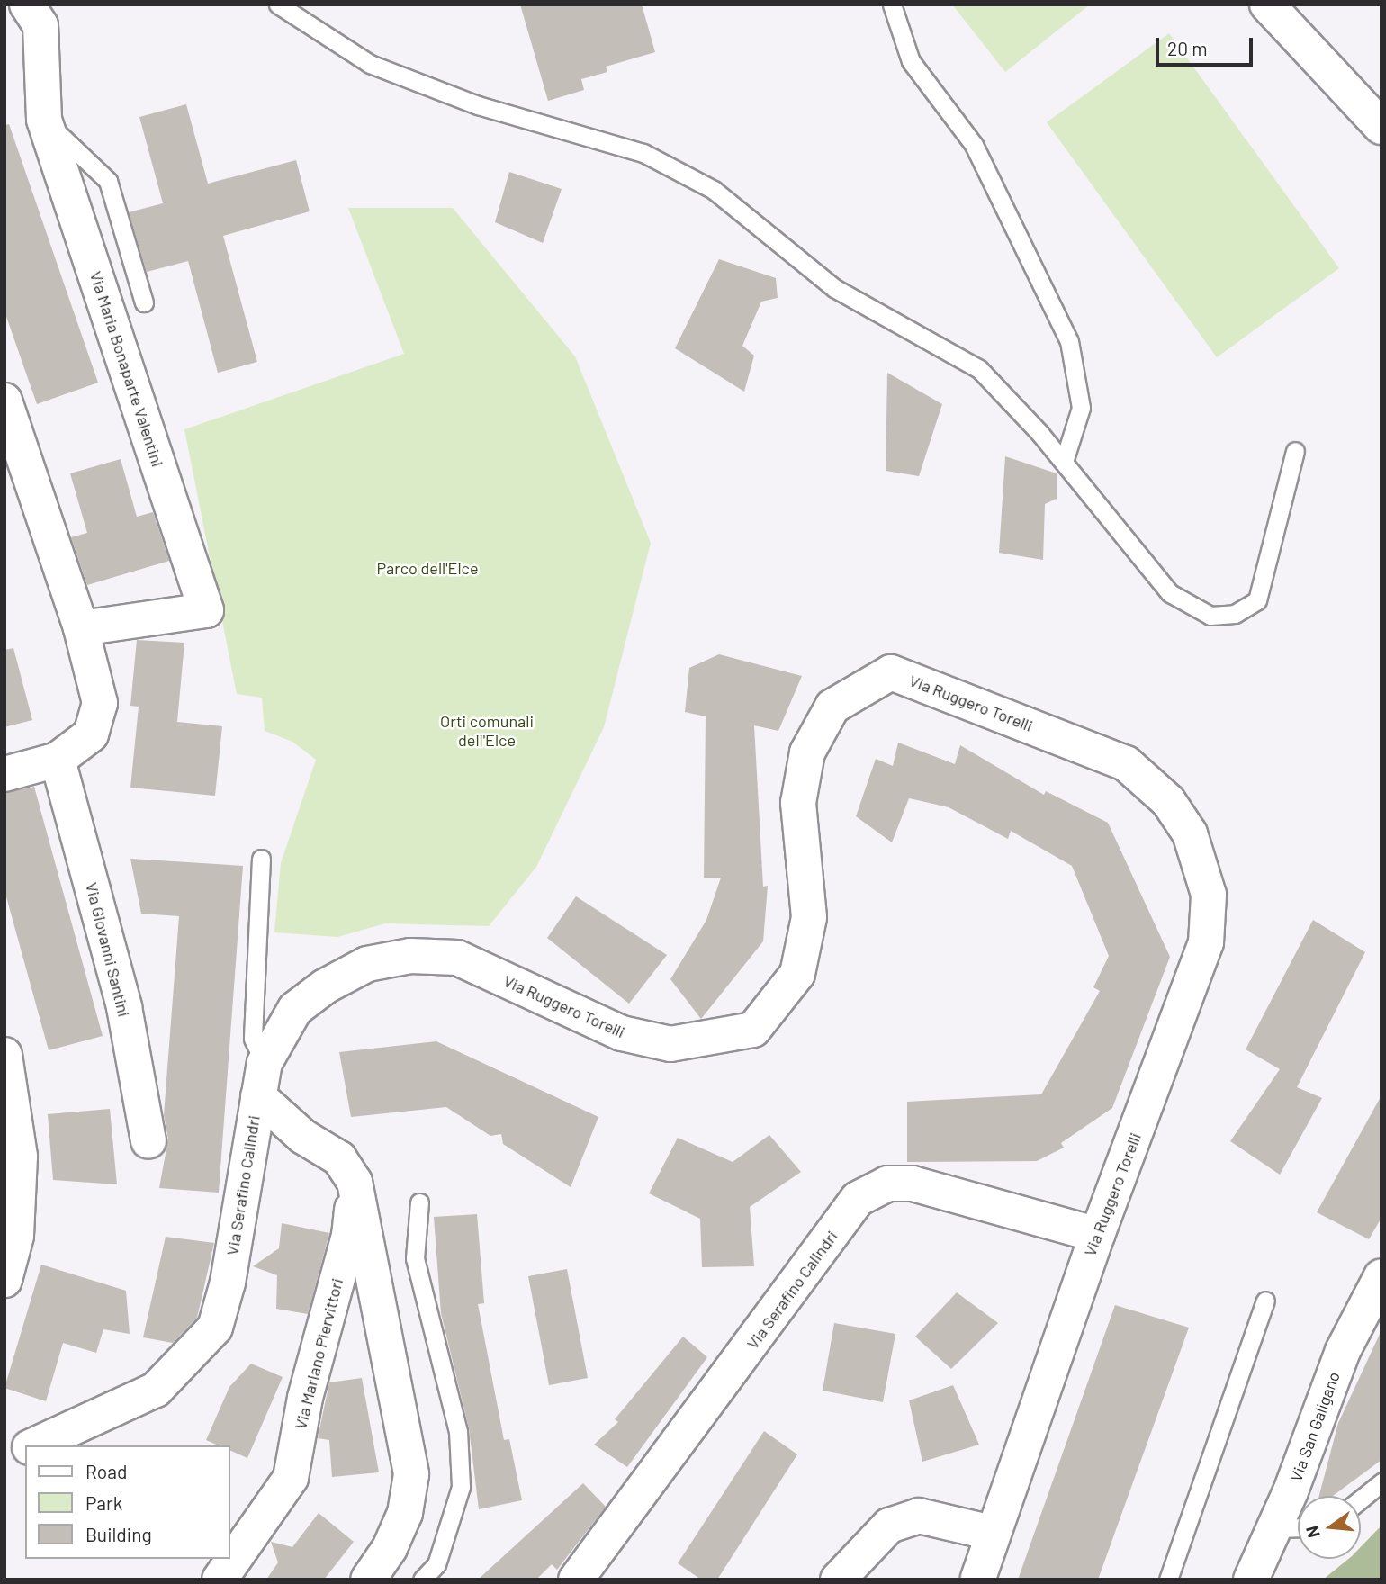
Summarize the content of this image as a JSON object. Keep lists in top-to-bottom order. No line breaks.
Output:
{"streets":{"street":["Via Maria Bonaparte Valentini","Via Ruggero Torelli","Via Giovanni Santini","Via Serafino Calindri","Via Mariano Piervittori","Via San Galigano"]},"crossings":[["Via Ruggero Torelli","Via Serafino Calindri"],["Via Serafino Calindri","Via Mariano Piervittori"]],"parks":["Parco dell'Elce","Orti comunali dell'Elce"],"legend":["Road","Park","Building"],"scale_bar":"20 m","north":"left"}
